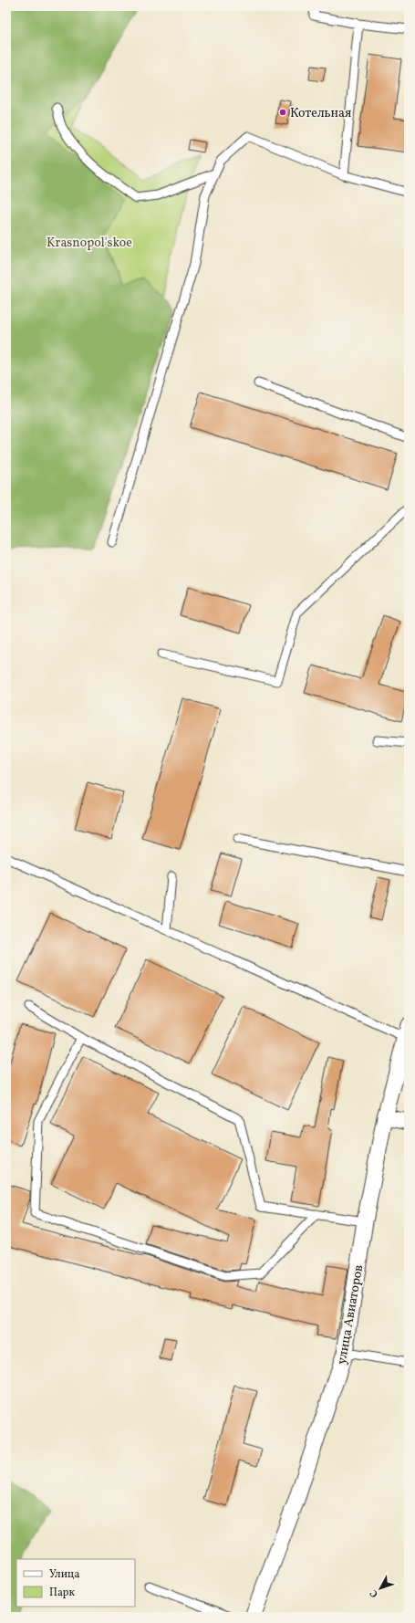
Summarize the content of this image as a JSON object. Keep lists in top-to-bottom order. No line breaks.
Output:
{"streets":{"street":["улица Авиаторов"]},"parks":["Krasnopol'skoe"],"places":["Котельная"],"legend":["Улица","Парк"],"north":"bottom left"}
